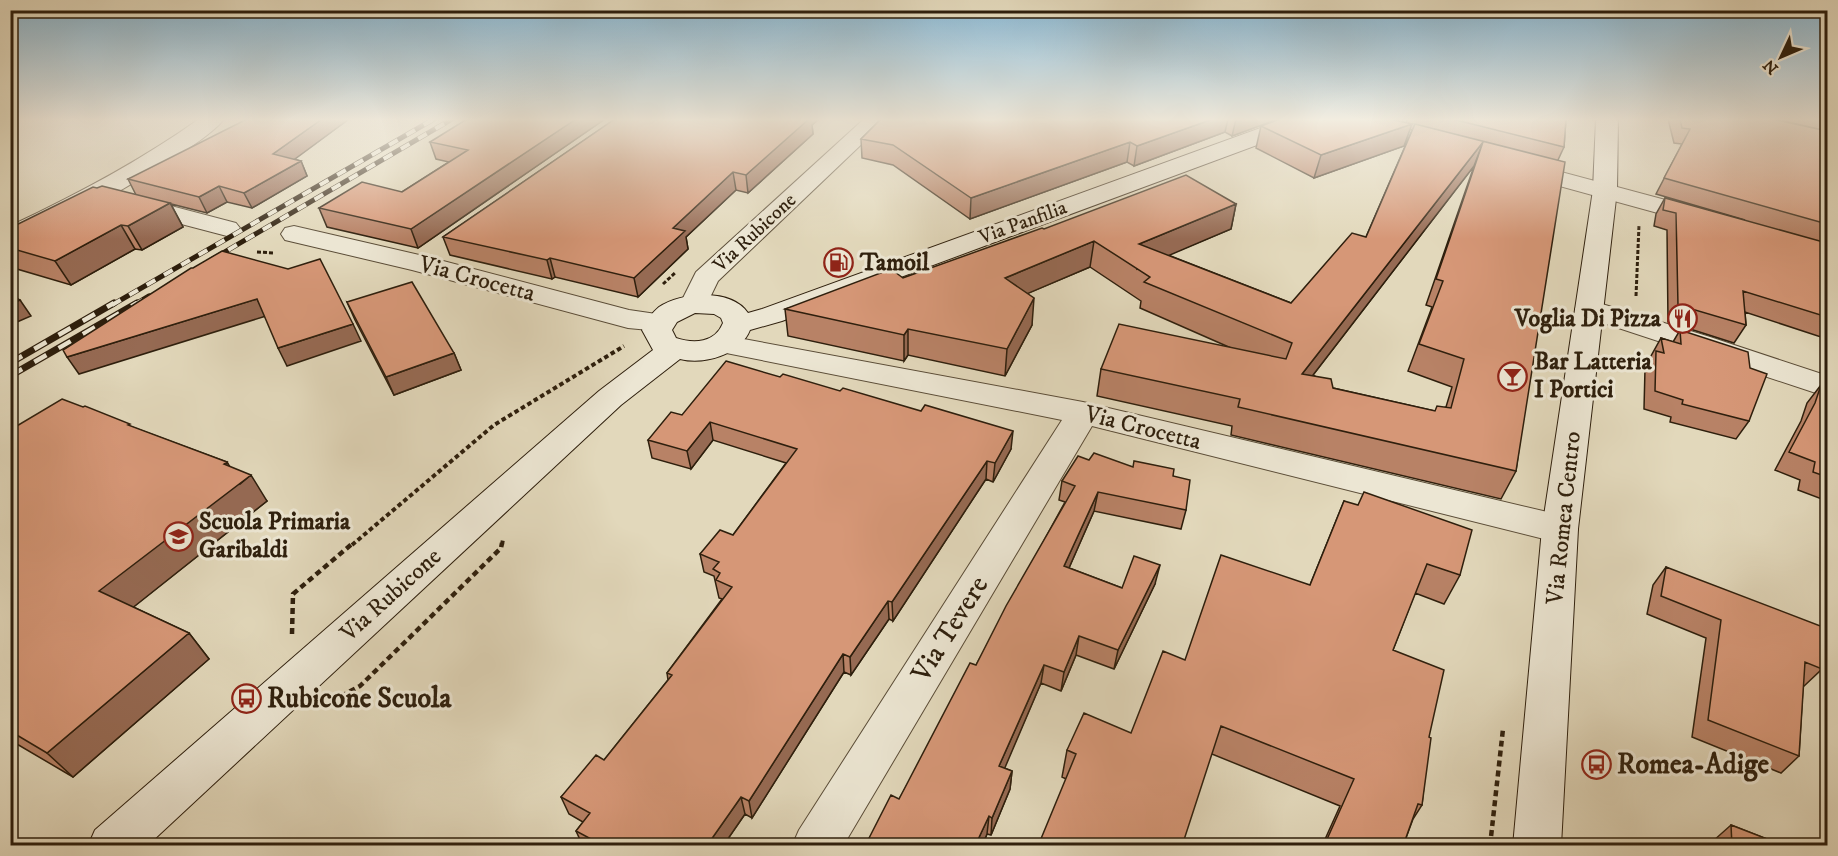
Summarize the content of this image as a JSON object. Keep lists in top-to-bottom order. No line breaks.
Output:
{"streets":{"street":["Via Panfilia","Via Rubicone","Via Crocetta","Via Romea Centro","Via Tevere"]},"crossings":[["Via Panfilia","Via Rubicone"],["Via Panfilia","Via Crocetta"],["Via Rubicone","Via Crocetta"],["Via Crocetta","Via Romea Centro"],["Via Crocetta","Via Tevere"]],"places":{"fuel station":["Tamoil"],"restaurant":["Voglia Di Pizza"],"bar":["Bar Latteria I Portici"],"school or university":["Scuola Primaria Garibaldi"],"bus stop":["Rubicone Scuola","Romea-Adige"]},"north":"bottom left"}
